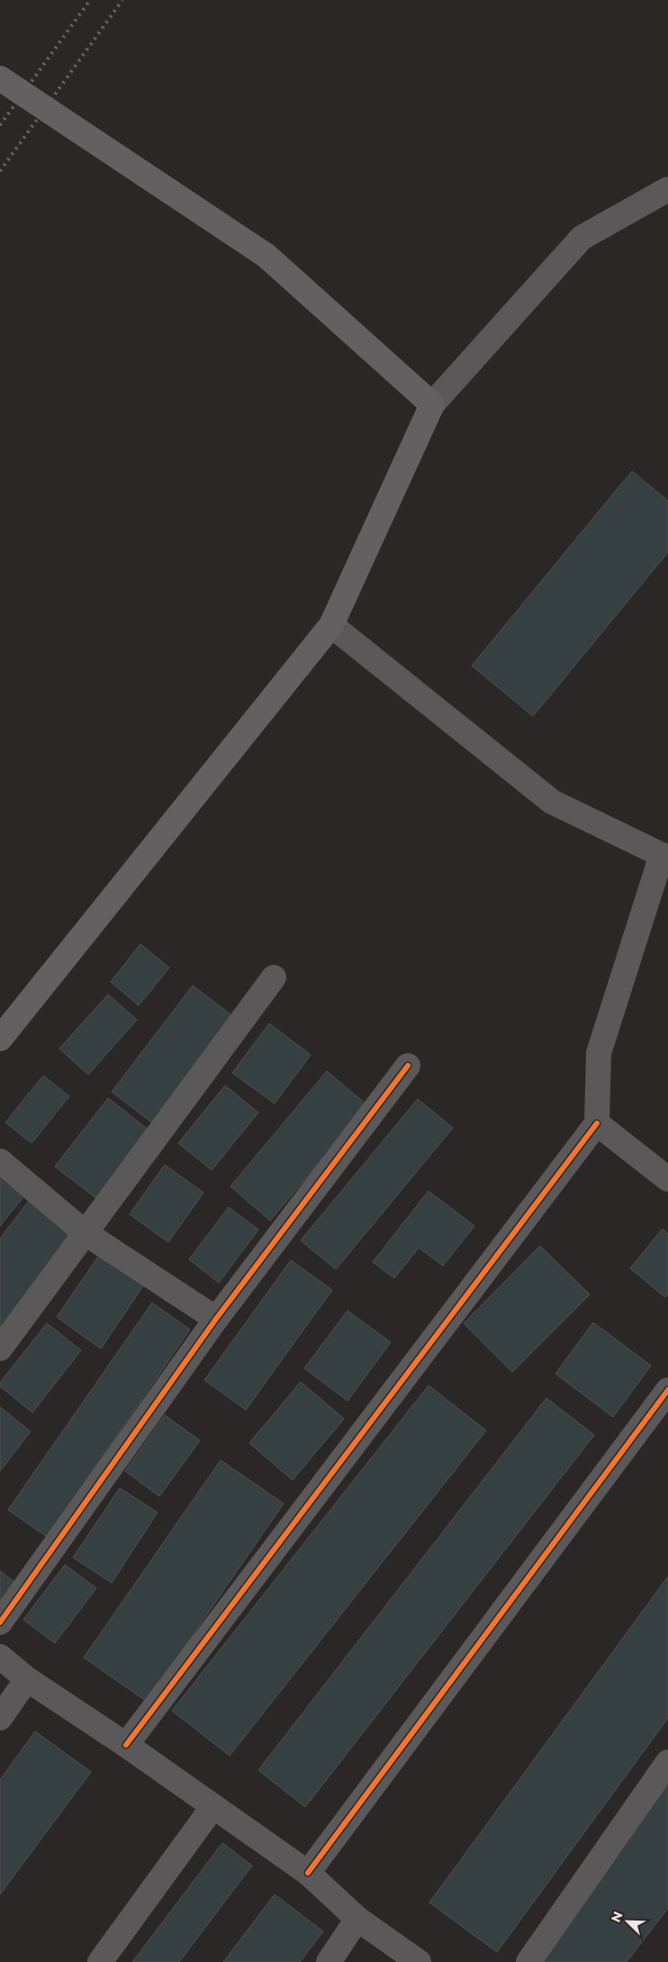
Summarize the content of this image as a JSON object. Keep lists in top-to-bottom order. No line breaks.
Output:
{"north":"top left"}
